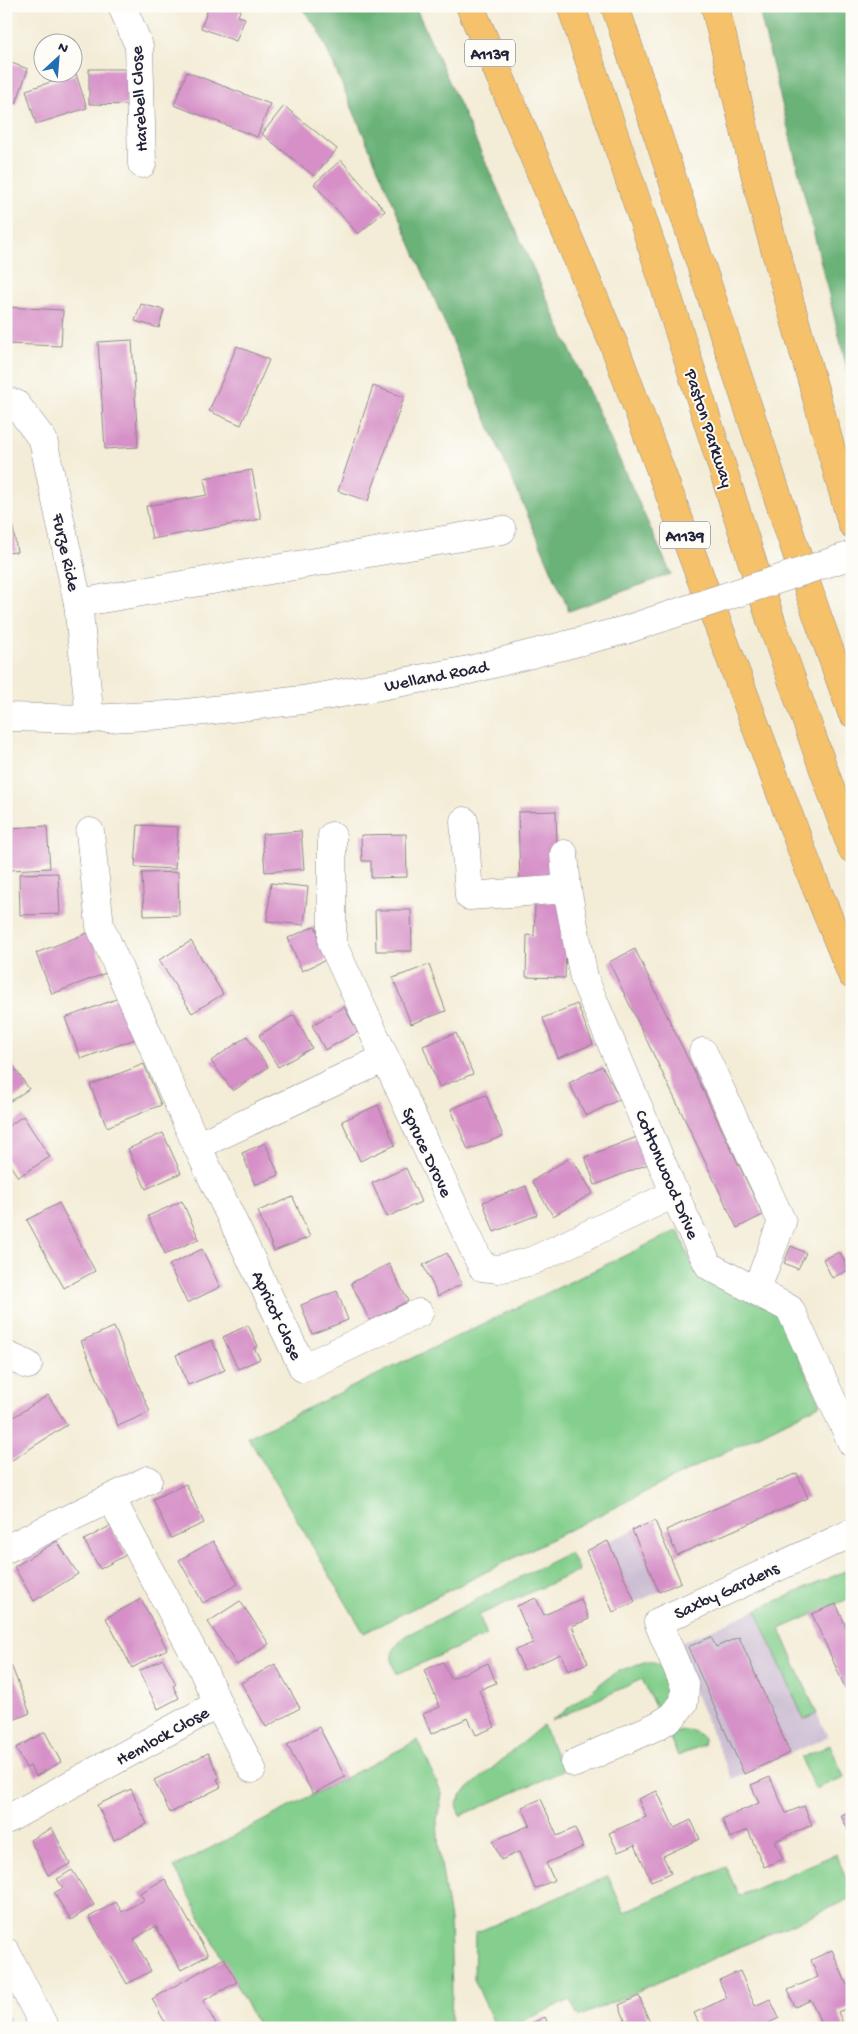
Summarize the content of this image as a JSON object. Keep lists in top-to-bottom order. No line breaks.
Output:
{"streets":{"highway":["A1139","Paston Parkway"],"street":["Harebell Close","Furze Ride","Welland Road","Spruce Drove","Cottonwood Drive","Apricot Close","Saxby Gardens","Hemlock Close"]},"crossings":[["Furze Ride","Welland Road"],["Spruce Drove","Cottonwood Drive"]],"north":"top right"}
